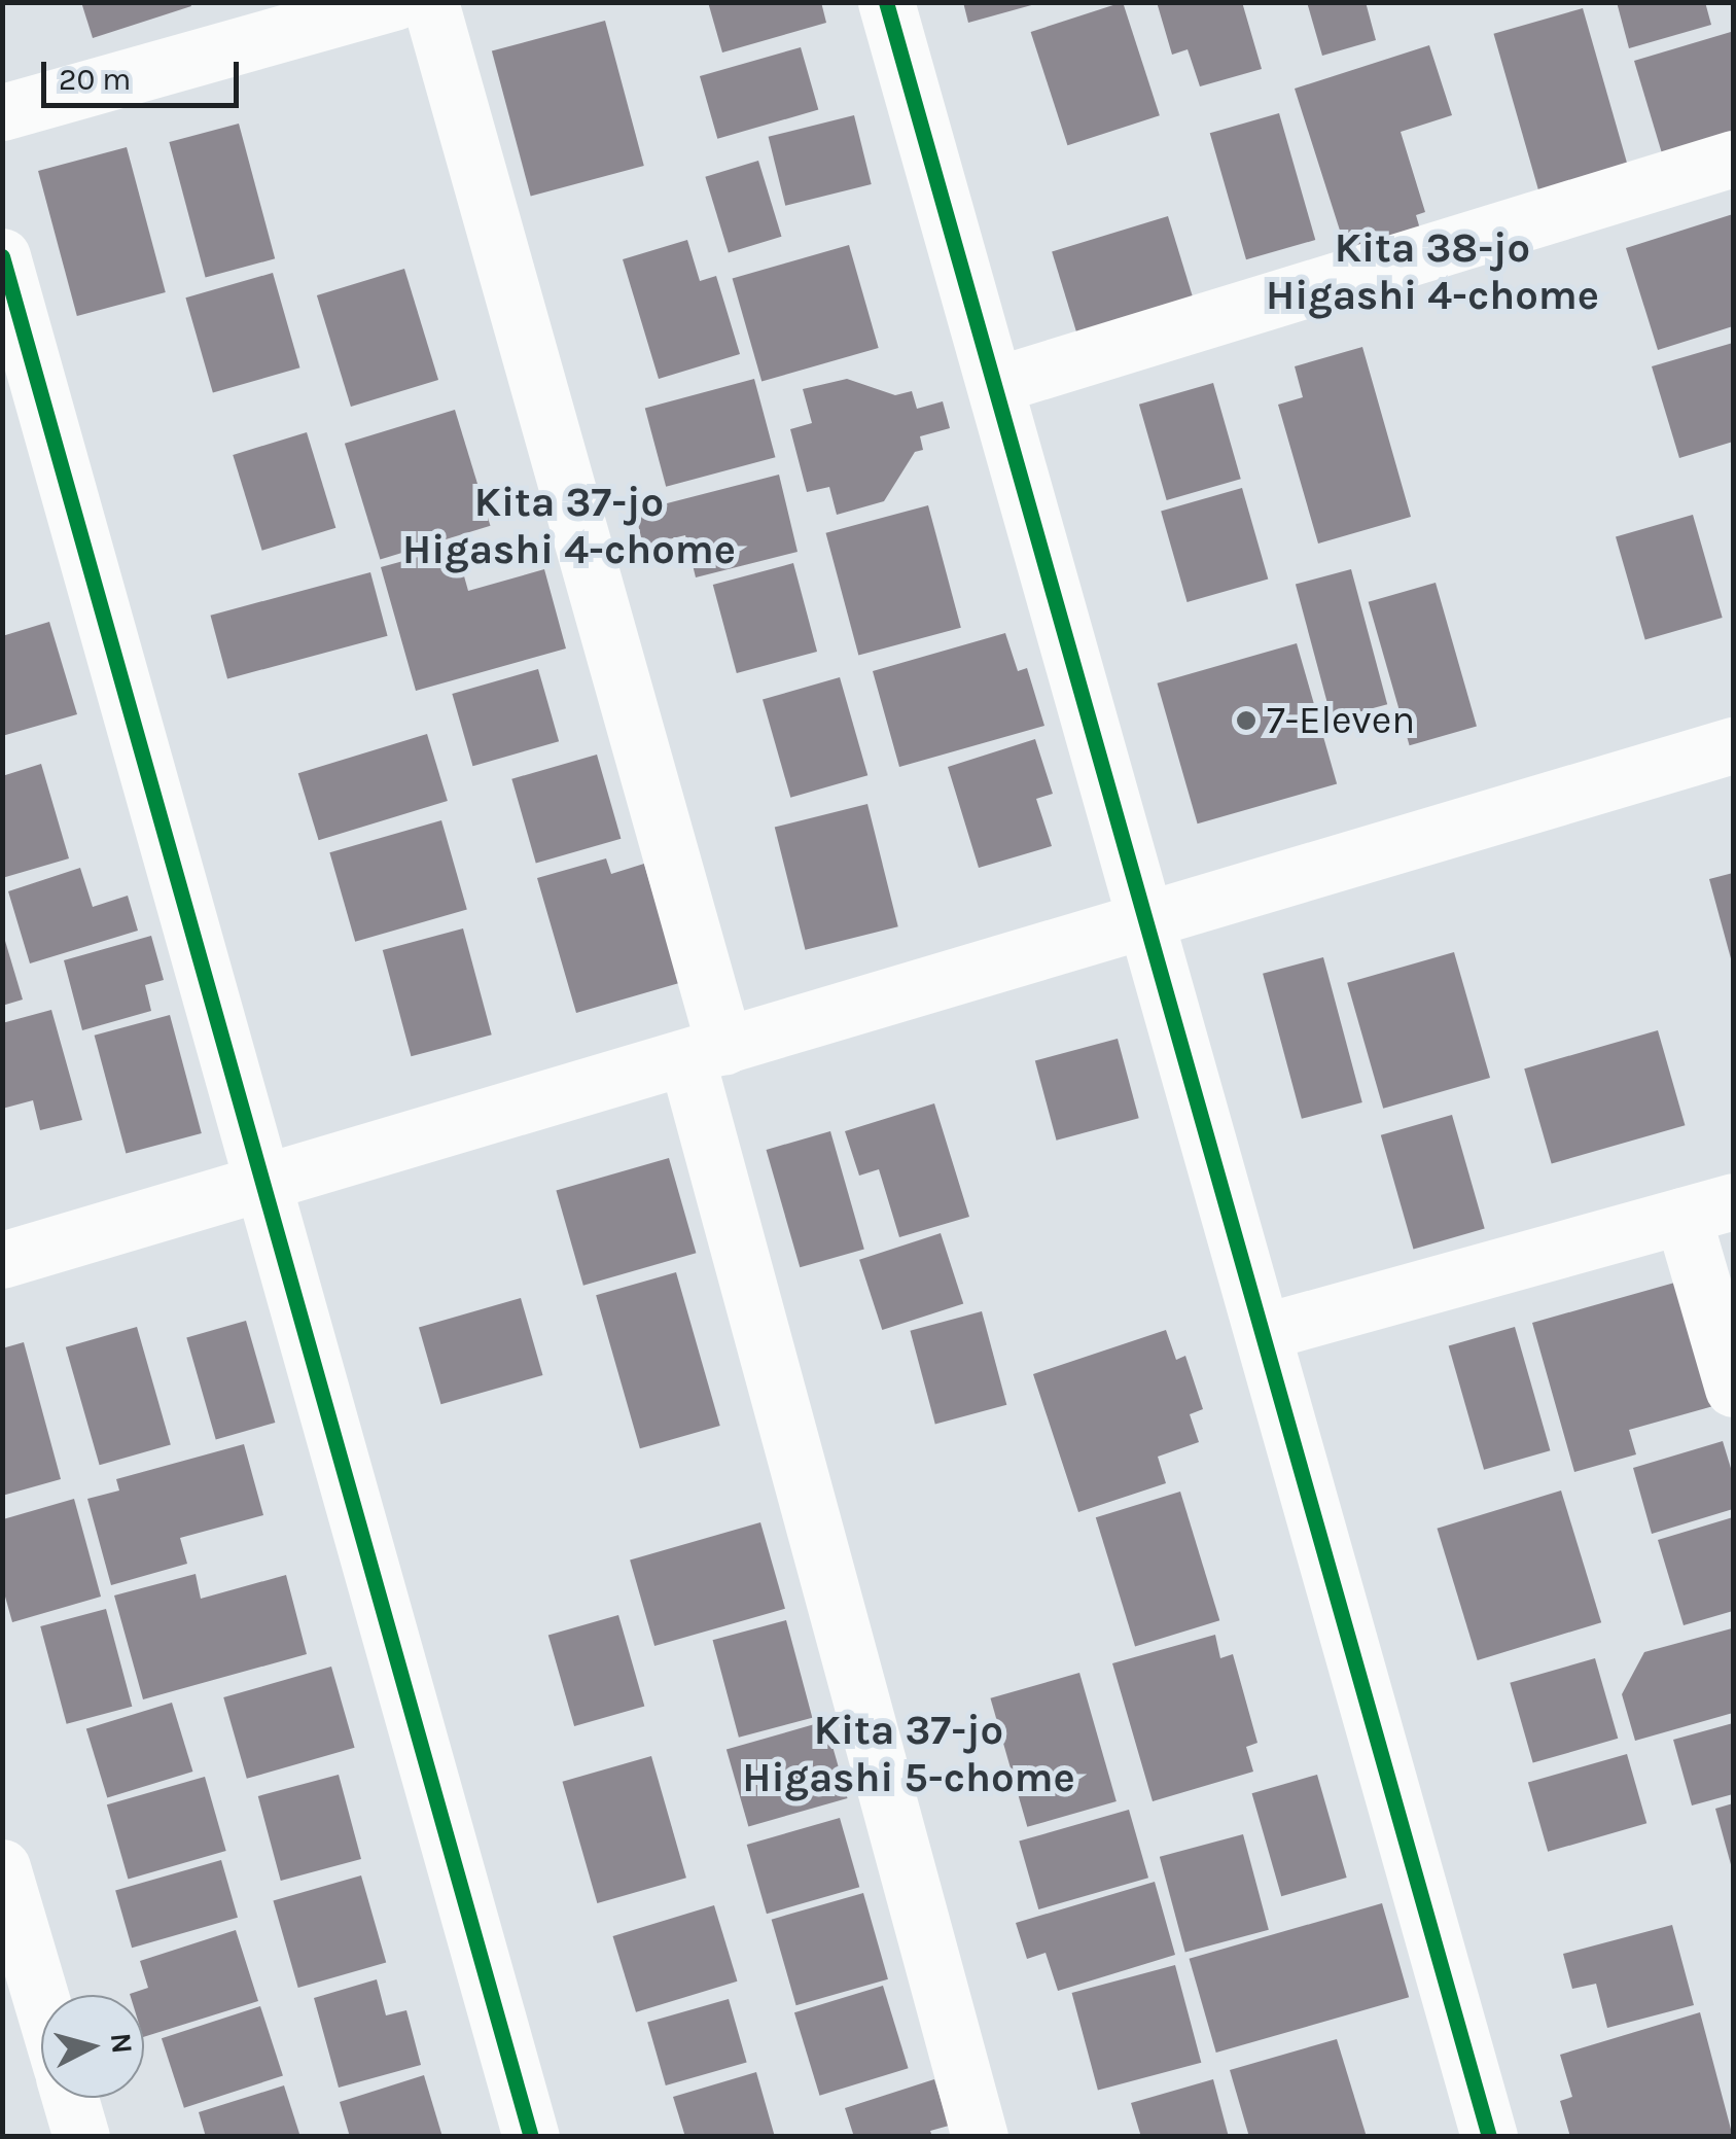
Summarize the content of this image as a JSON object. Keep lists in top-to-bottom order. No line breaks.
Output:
{"districts":["Kita 38-jo Higashi 4-chome","Kita 37-jo Higashi 4-chome","Kita 37-jo Higashi 5-chome"],"places":["7-Eleven"],"scale_bar":"20 m","north":"right"}
